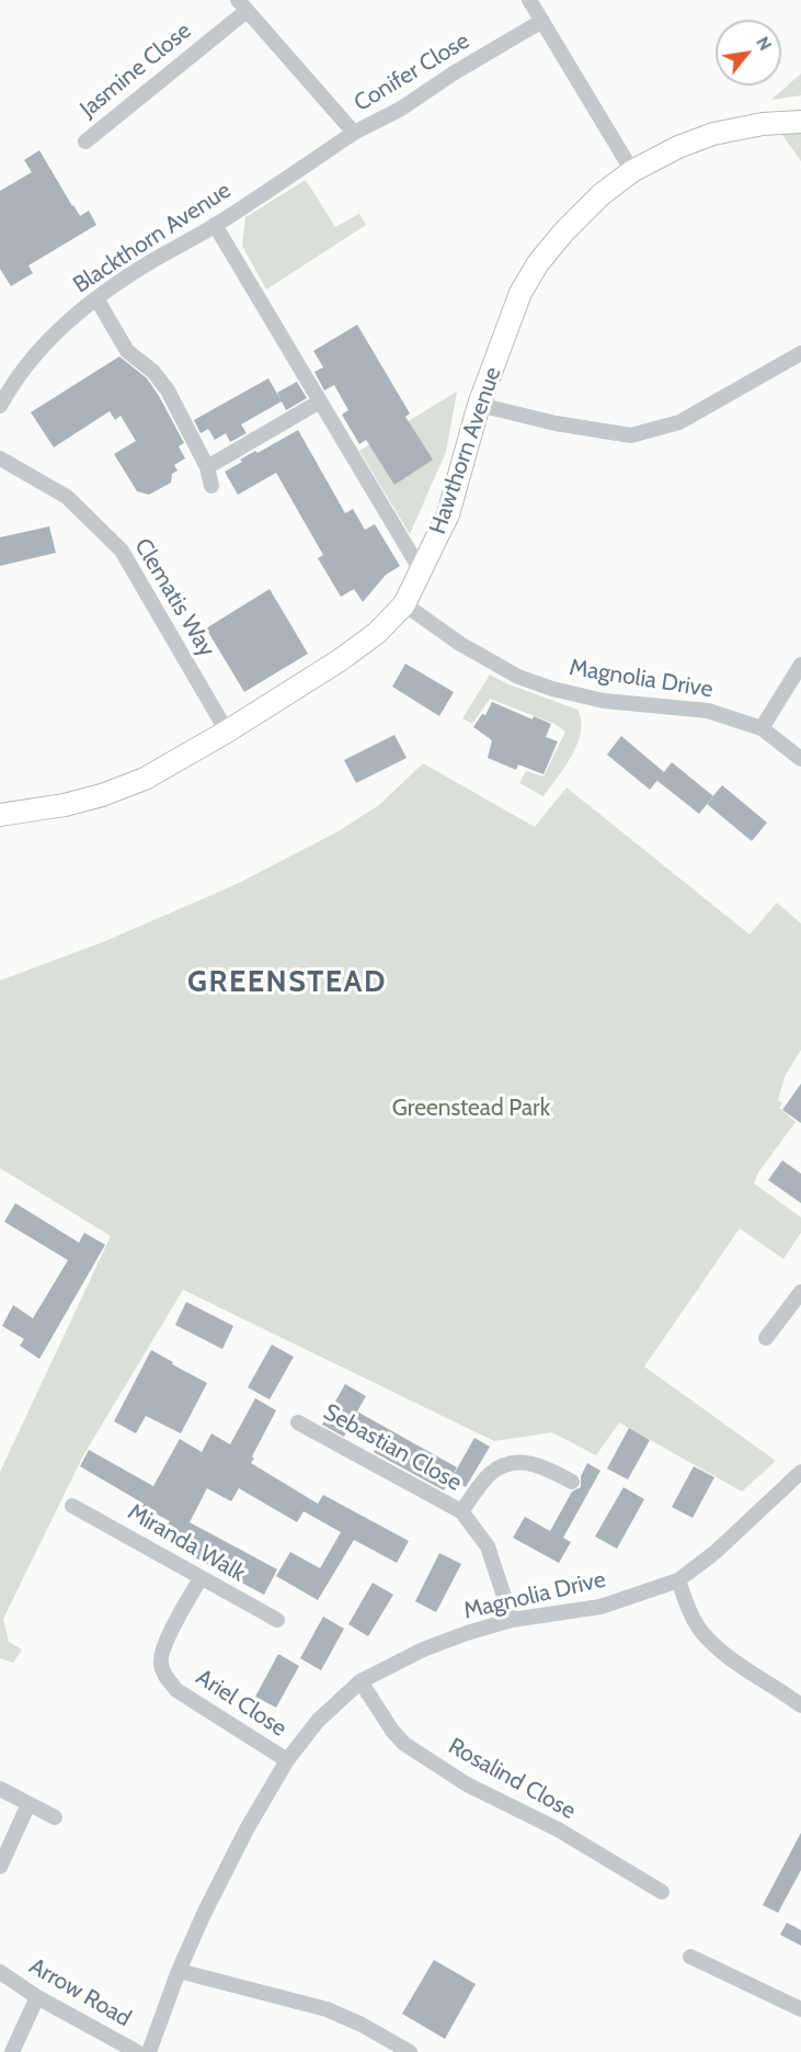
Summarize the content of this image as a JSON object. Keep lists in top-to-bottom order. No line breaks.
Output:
{"streets":{"street":["Jasmine Close","Conifer Close","Blackthorn Avenue","Hawthorn Avenue","Clematis Way","Magnolia Drive","Sebastian Close","Miranda Walk","Ariel Close","Rosalind Close","Arrow Road"]},"crossings":[["Jasmine Close","Conifer Close"],["Conifer Close","Blackthorn Avenue"],["Hawthorn Avenue","Clematis Way"],["Hawthorn Avenue","Magnolia Drive"],["Magnolia Drive","Sebastian Close"],["Magnolia Drive","Ariel Close"],["Magnolia Drive","Rosalind Close"],["Miranda Walk","Ariel Close"]],"districts":["GREENSTEAD"],"parks":["Greenstead Park"],"north":"top right"}
